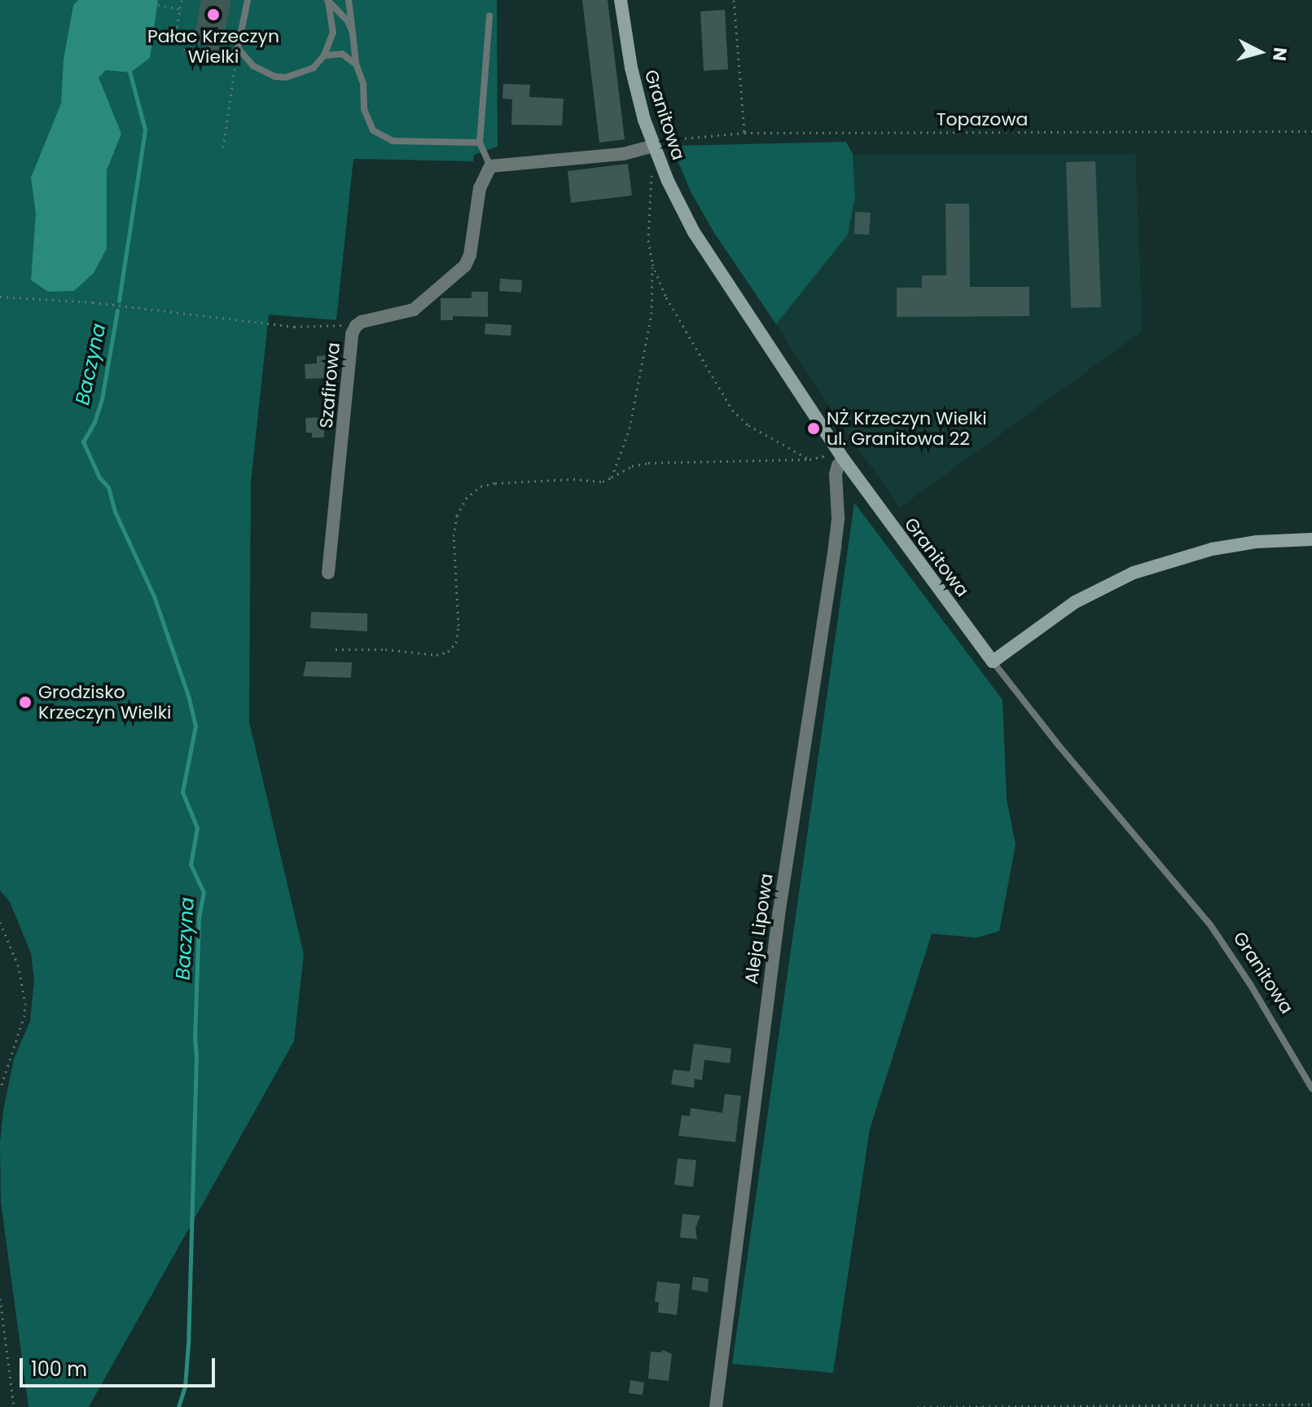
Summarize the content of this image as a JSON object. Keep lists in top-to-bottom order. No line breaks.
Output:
{"streets":{"street":["Granitowa","Szafirowa","Aleja Lipowa"],"path":["Topazowa"]},"crossings":[["Granitowa","Topazowa"],["Granitowa","Aleja Lipowa"]],"water":["Baczyna"],"places":["Pałac Krzeczyn Wielki","NŻ Krzeczyn Wielki ul. Granitowa 22","Grodzisko Krzeczyn Wielki"],"scale_bar":"100 m","north":"right"}
